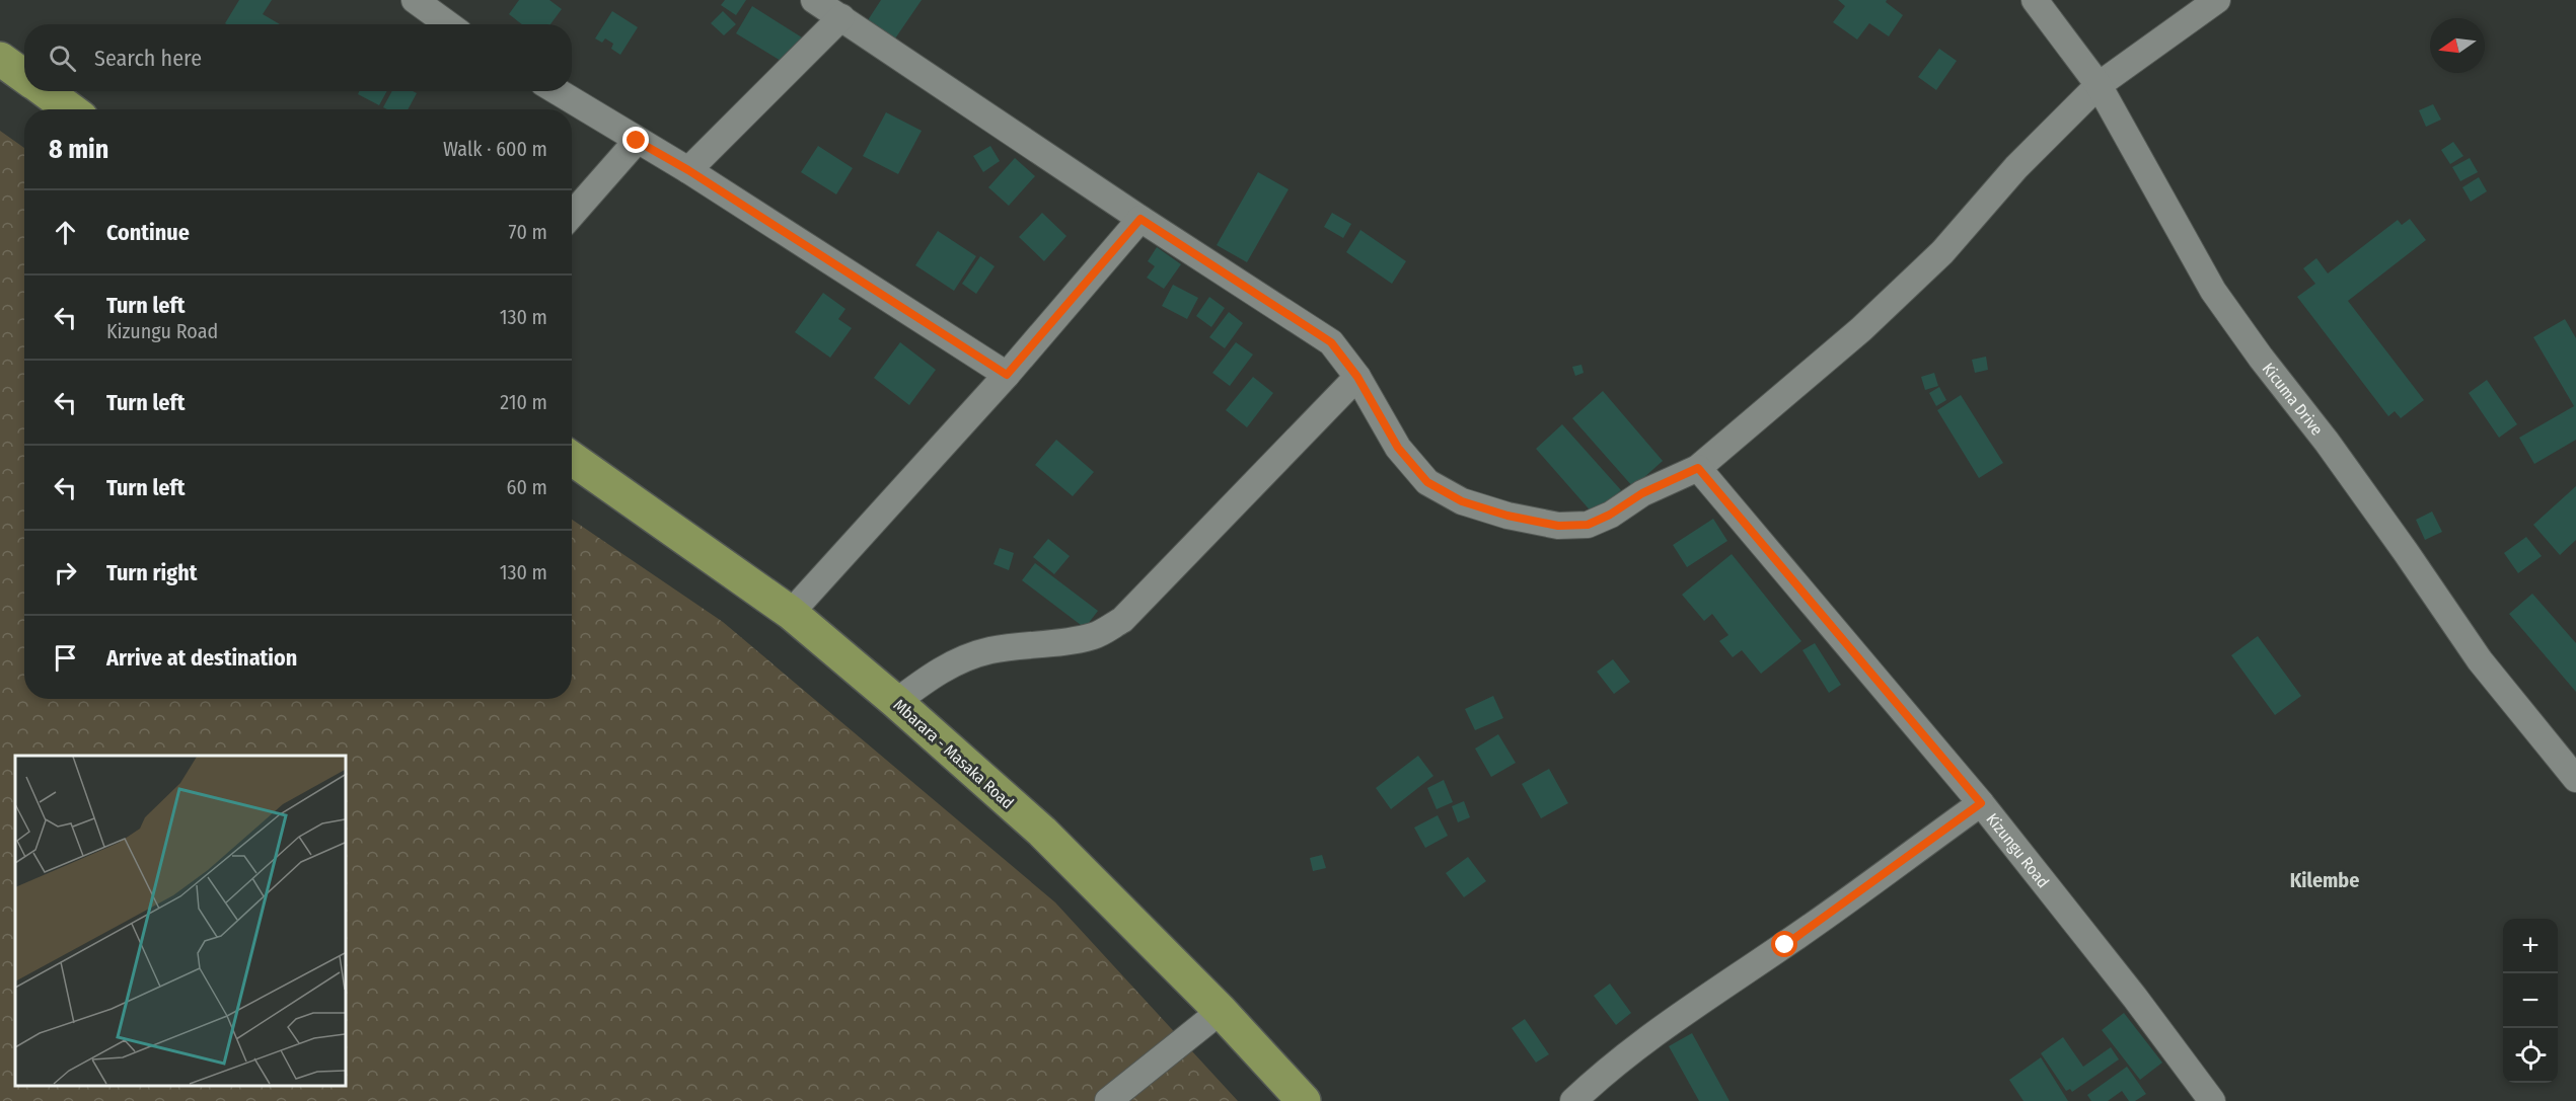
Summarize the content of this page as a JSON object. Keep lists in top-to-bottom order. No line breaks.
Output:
{"streets":{"main road":["Mbarara - Masaka Road"],"street":["Kicuma Drive","Kizungu Road"]},"districts":["Kilembe"],"north":"left","page":{"search":"Search here","heading":["8 min","Walk · 600 m"],"list":[["Continue","70 m"],["Turn left","Kizungu Road","130 m"],["Turn left","210 m"],["Turn left","60 m"],["Turn right","130 m"],"Arrive at destination"],"map_buttons":["+","−"]}}
